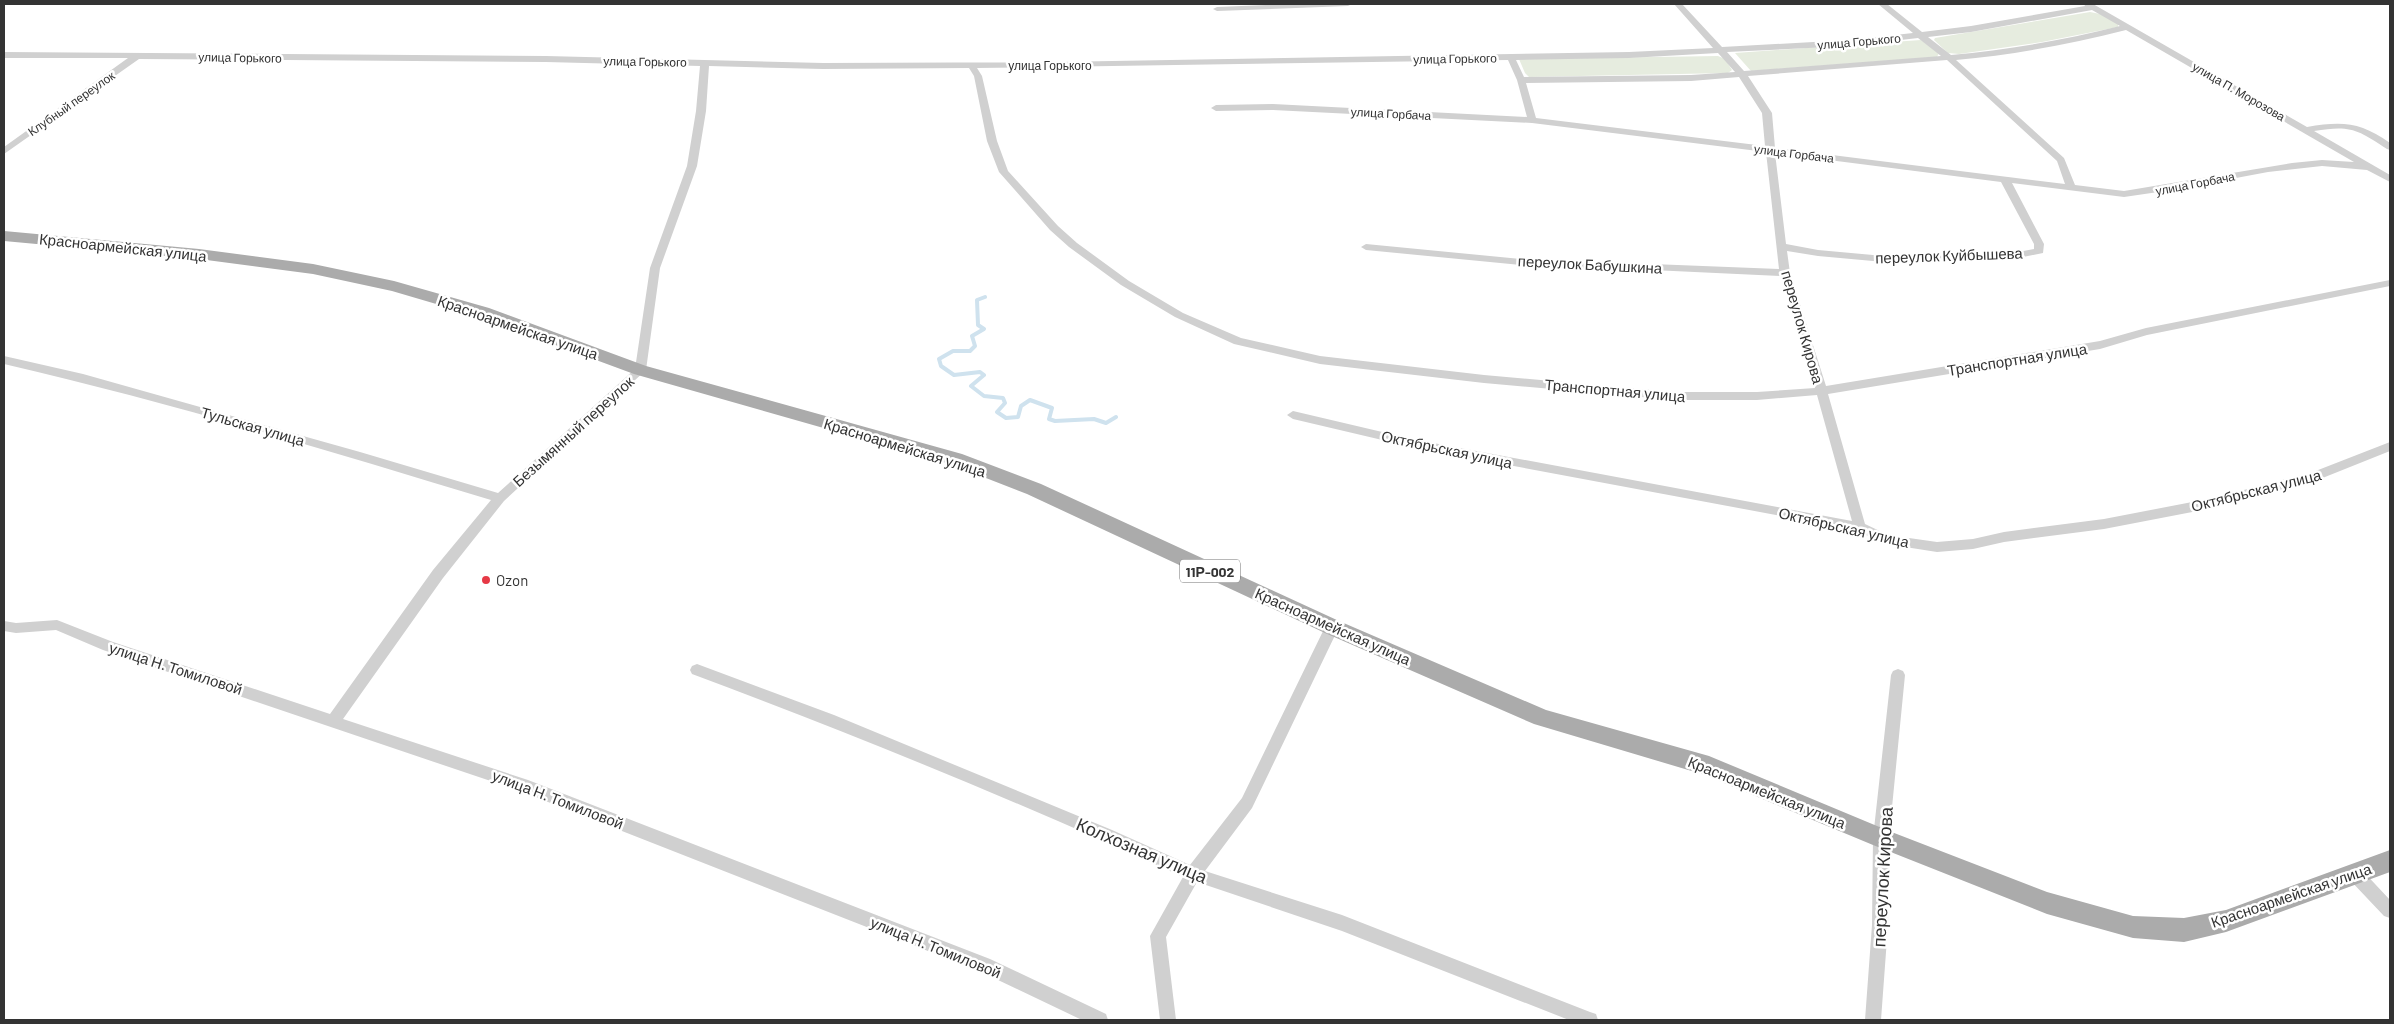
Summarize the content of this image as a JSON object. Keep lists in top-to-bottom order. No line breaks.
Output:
{"streets":{"main road":["Красноармейская улица","11Р-002"],"street":["улица Горького","улица П. Морозова","Клубный переулок","улица Горбача","переулок Куйбышева","переулок Бабушкина","переулок Кирова","Транспортная улица","Тульская улица","Безымянный переулок","Октябрьская улица","улица Н. Томиловой","Колхозная улица"]},"crossings":[["улица Горького","улица П. Морозова"],["улица Горького","Клубный переулок"],["улица Горького","переулок Кирова"],["улица Горького","Транспортная улица"],["улица Горького","Безымянный переулок"],["улица П. Морозова","улица Горбача"],["улица Горбача","переулок Куйбышева"],["улица Горбача","переулок Кирова"],["Красноармейская улица","переулок Кирова"],["Красноармейская улица","Безымянный переулок"],["переулок Куйбышева","переулок Кирова"],["переулок Бабушкина","переулок Кирова"],["переулок Кирова","Транспортная улица"],["переулок Кирова","Октябрьская улица"],["Тульская улица","Безымянный переулок"],["Безымянный переулок","улица Н. Томиловой"]],"places":["Ozon"]}
